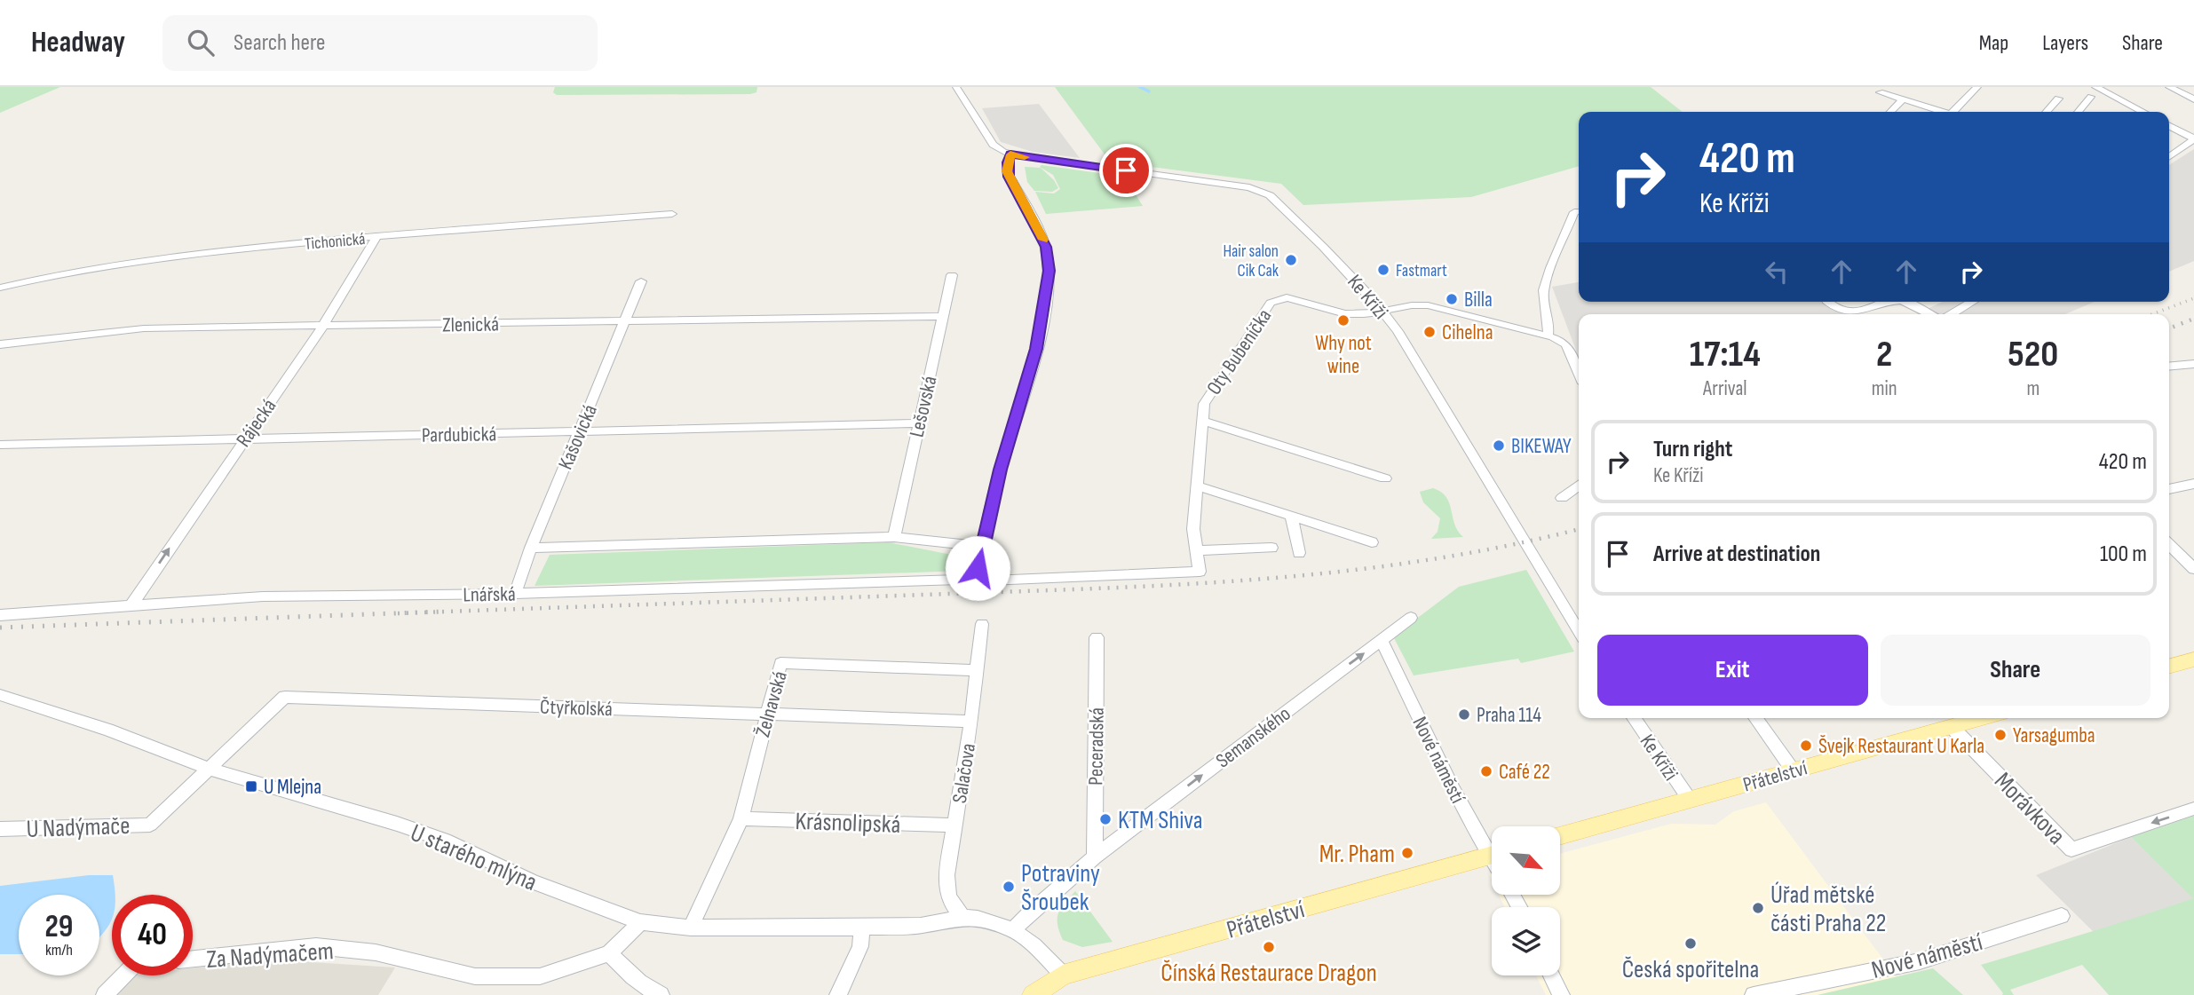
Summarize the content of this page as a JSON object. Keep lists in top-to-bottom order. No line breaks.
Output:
{"streets":{"main road":["Přátelství"],"street":["Tichonická","Ke Kříži","Zlenická","Oty Bubeníčka","Lešovská","Rájecká","Pardubická","Kašovická","Lnářská","Želnavská","Čtyřkolská","Semanského","Peceradská","Nové náměstí","Salačova","Morávkova","Krásnolipská","U Nadýmače","U starého mlýna","Za Nadýmačem"]},"crossings":[["Tichonická","Rájecká"],["Ke Kříži","Oty Bubeníčka"],["Ke Kříži","Přátelství"],["Zlenická","Lešovská"],["Zlenická","Rájecká"],["Zlenická","Kašovická"],["Lešovská","Pardubická"],["Rájecká","Pardubická"],["Rájecká","Lnářská"],["Pardubická","Kašovická"],["Kašovická","Lnářská"],["Želnavská","Čtyřkolská"],["Želnavská","Salačova"],["Želnavská","Krásnolipská"],["Želnavská","U starého mlýna"],["Čtyřkolská","Salačova"],["Čtyřkolská","U Nadýmače"],["Čtyřkolská","U starého mlýna"],["Semanského","Peceradská"],["Semanského","Nové náměstí"],["Salačova","Krásnolipská"],["Salačova","U starého mlýna"],["Přátelství","Morávkova"],["U Nadýmače","U starého mlýna"],["U starého mlýna","Za Nadýmačem"]],"one_way":["Rájecká","Semanského","Morávkova"],"places":{"other":["Hair salon Cik Cak","Fastmart","Billa","Why not wine","Cihelna","BIKEWAY","Praha 114","Yarsagumba","Švejk Restaurant U Karla","Café 22","KTM Shiva","Mr. Pham","Potraviny Šroubek","Úřad mětské části Praha 22","Česká spořitelna","Čínská Restaurace Dragon"],"transit":["U Mlejna"]},"north":"bottom right","page":{"header":"Headway","search":"Search here","nav":["Map","Layers","Share"],"turn":["420 m","Ke Kříži"],"eta":["17:14","Arrival","2","min","520","m"],"list":[{"name":"Turn right","note":"Ke Kříži","value":"420 m"},{"name":"Arrive at destination","value":"100 m"}],"buttons":["Exit","Share"],"speed":"29 km/h","limit":"40"}}
